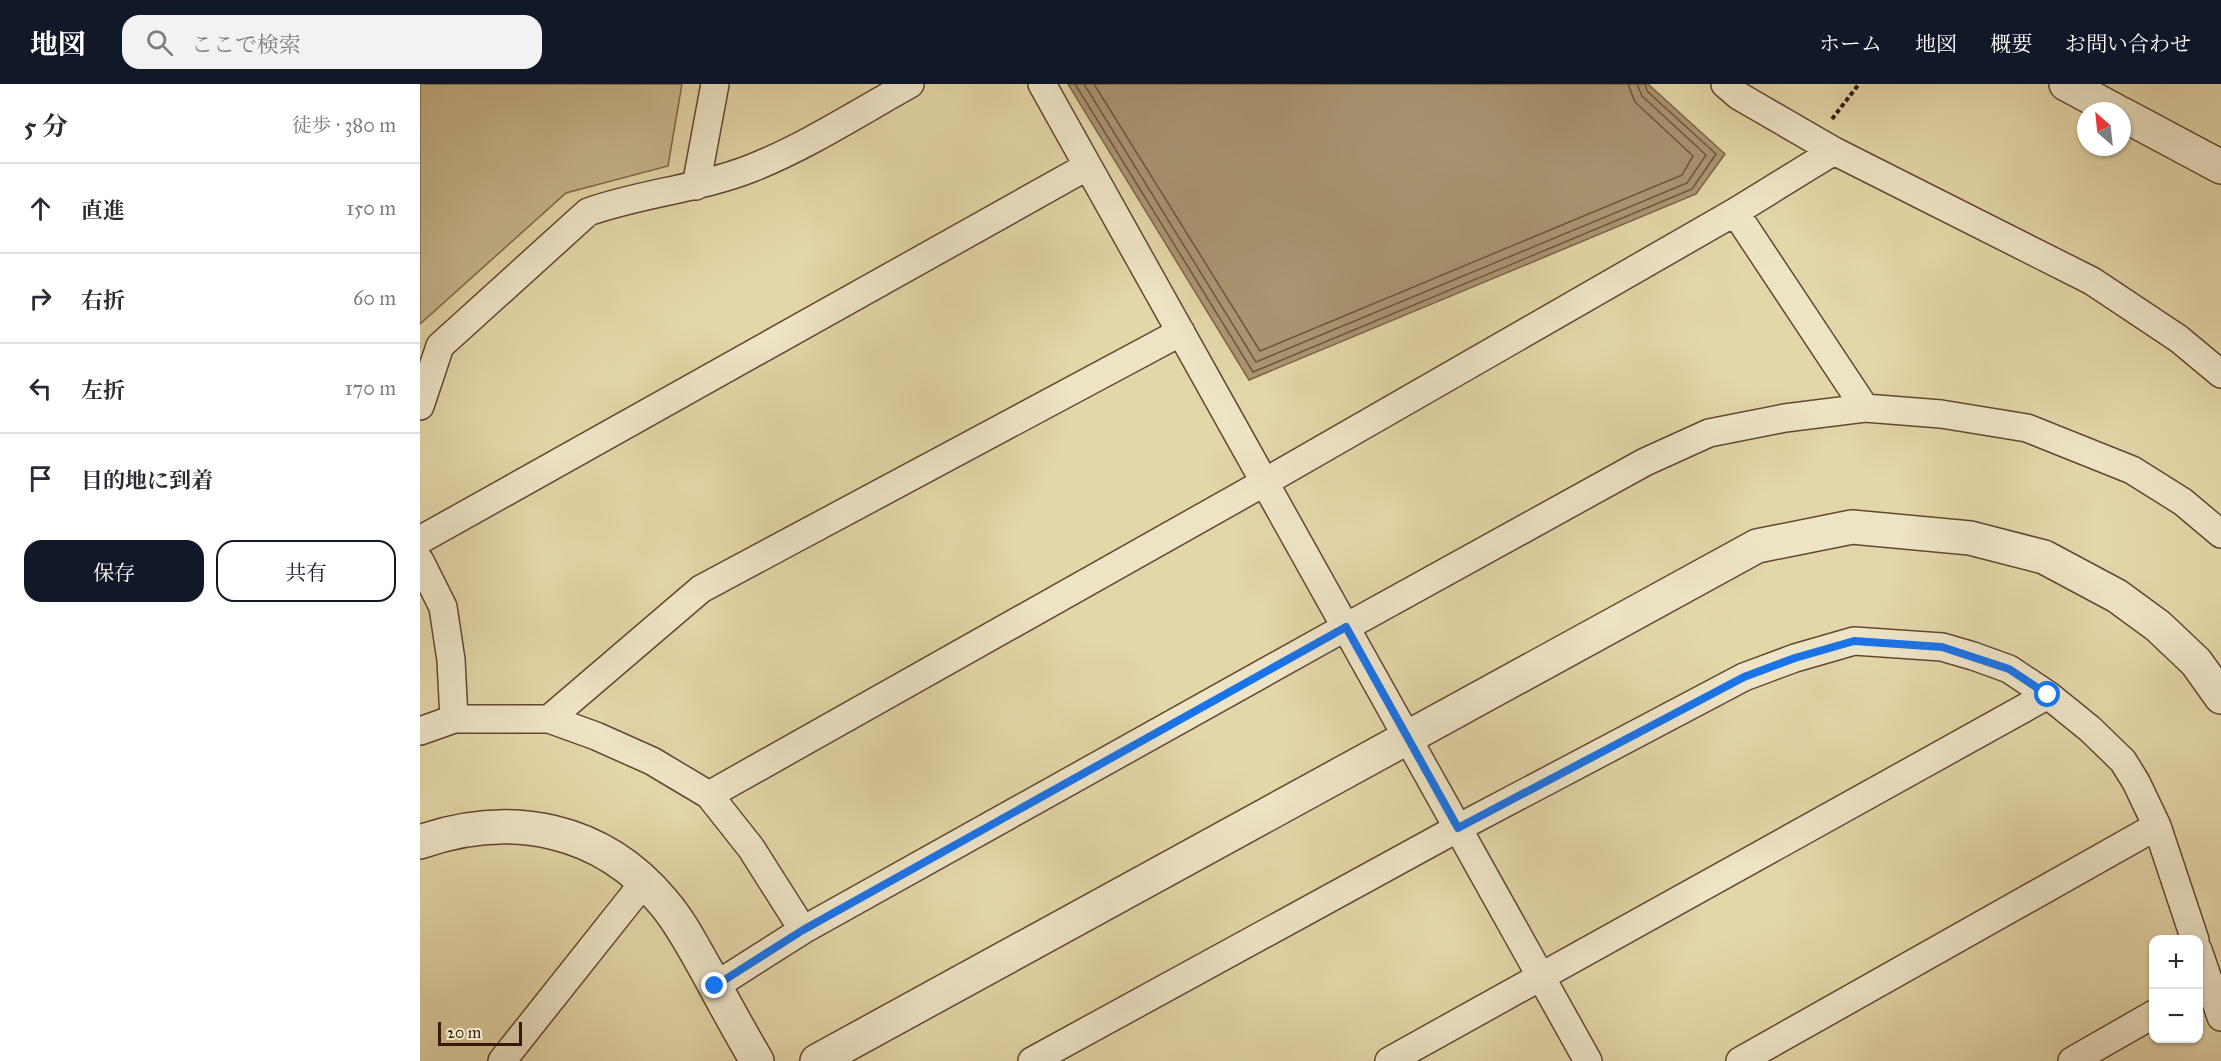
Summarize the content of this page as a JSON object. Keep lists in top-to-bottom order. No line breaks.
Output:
{"scale_bar":"20 m","north":"top left","page":{"header":"地図","search":"ここで検索","nav":["ホーム","地図","概要","お問い合わせ"],"heading":["5 分","徒歩 · 380 m"],"list":[["直進","150 m"],["右折","60 m"],["左折","170 m"],"目的地に到着"],"buttons":["保存","共有"],"map_buttons":["+","−"],"scale":"20 m"}}
